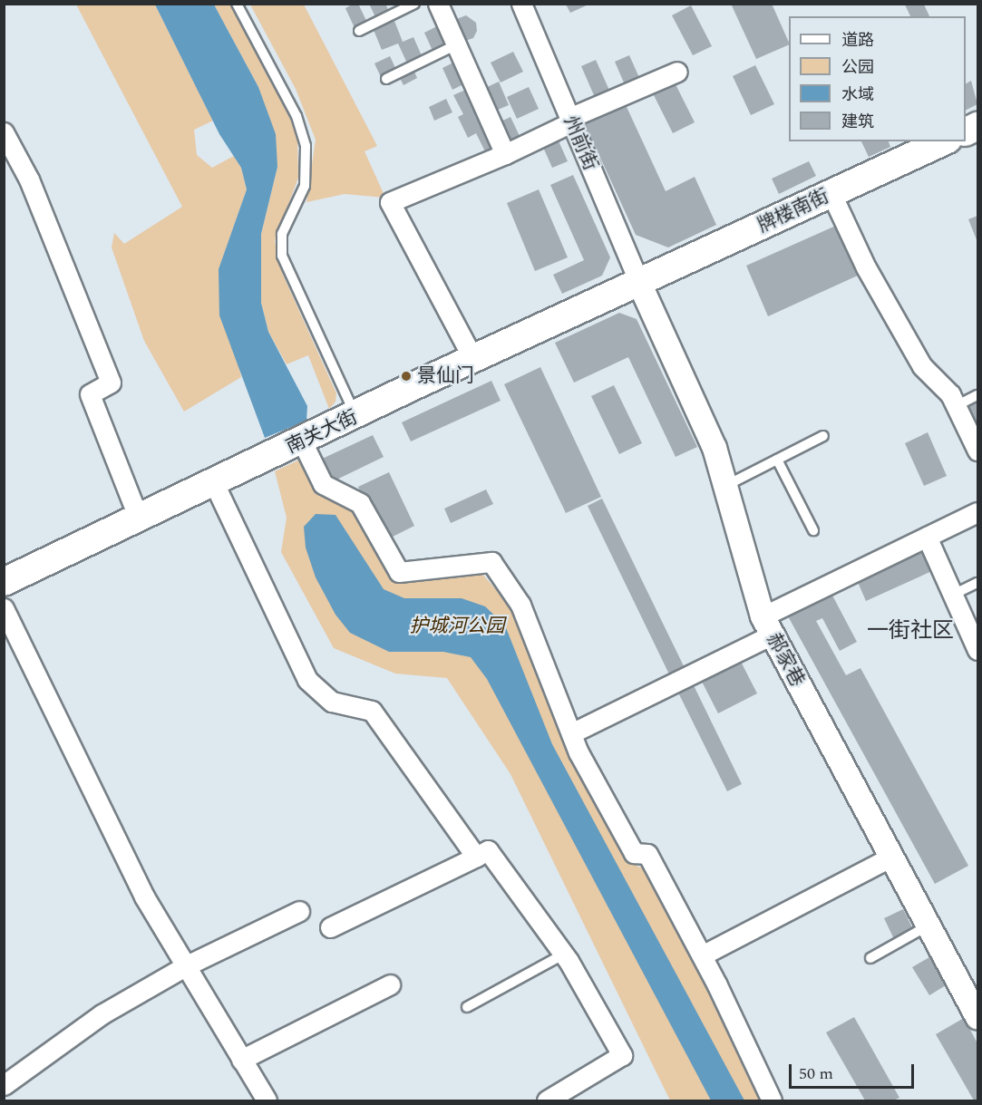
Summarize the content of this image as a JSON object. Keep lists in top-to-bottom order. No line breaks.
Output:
{"streets":{"main road":["牌楼南街","南关大街"],"street":["州前街","郝家巷"]},"crossings":[["州前街","牌楼南街"],["州前街","南关大街"],["州前街","郝家巷"],["牌楼南街","南关大街"],["牌楼南街","郝家巷"],["南关大街","郝家巷"]],"districts":["一街社区"],"parks":["护城河公园"],"places":["景仙门"],"legend":["道路","公园","水域","建筑"],"scale_bar":"50 m"}
